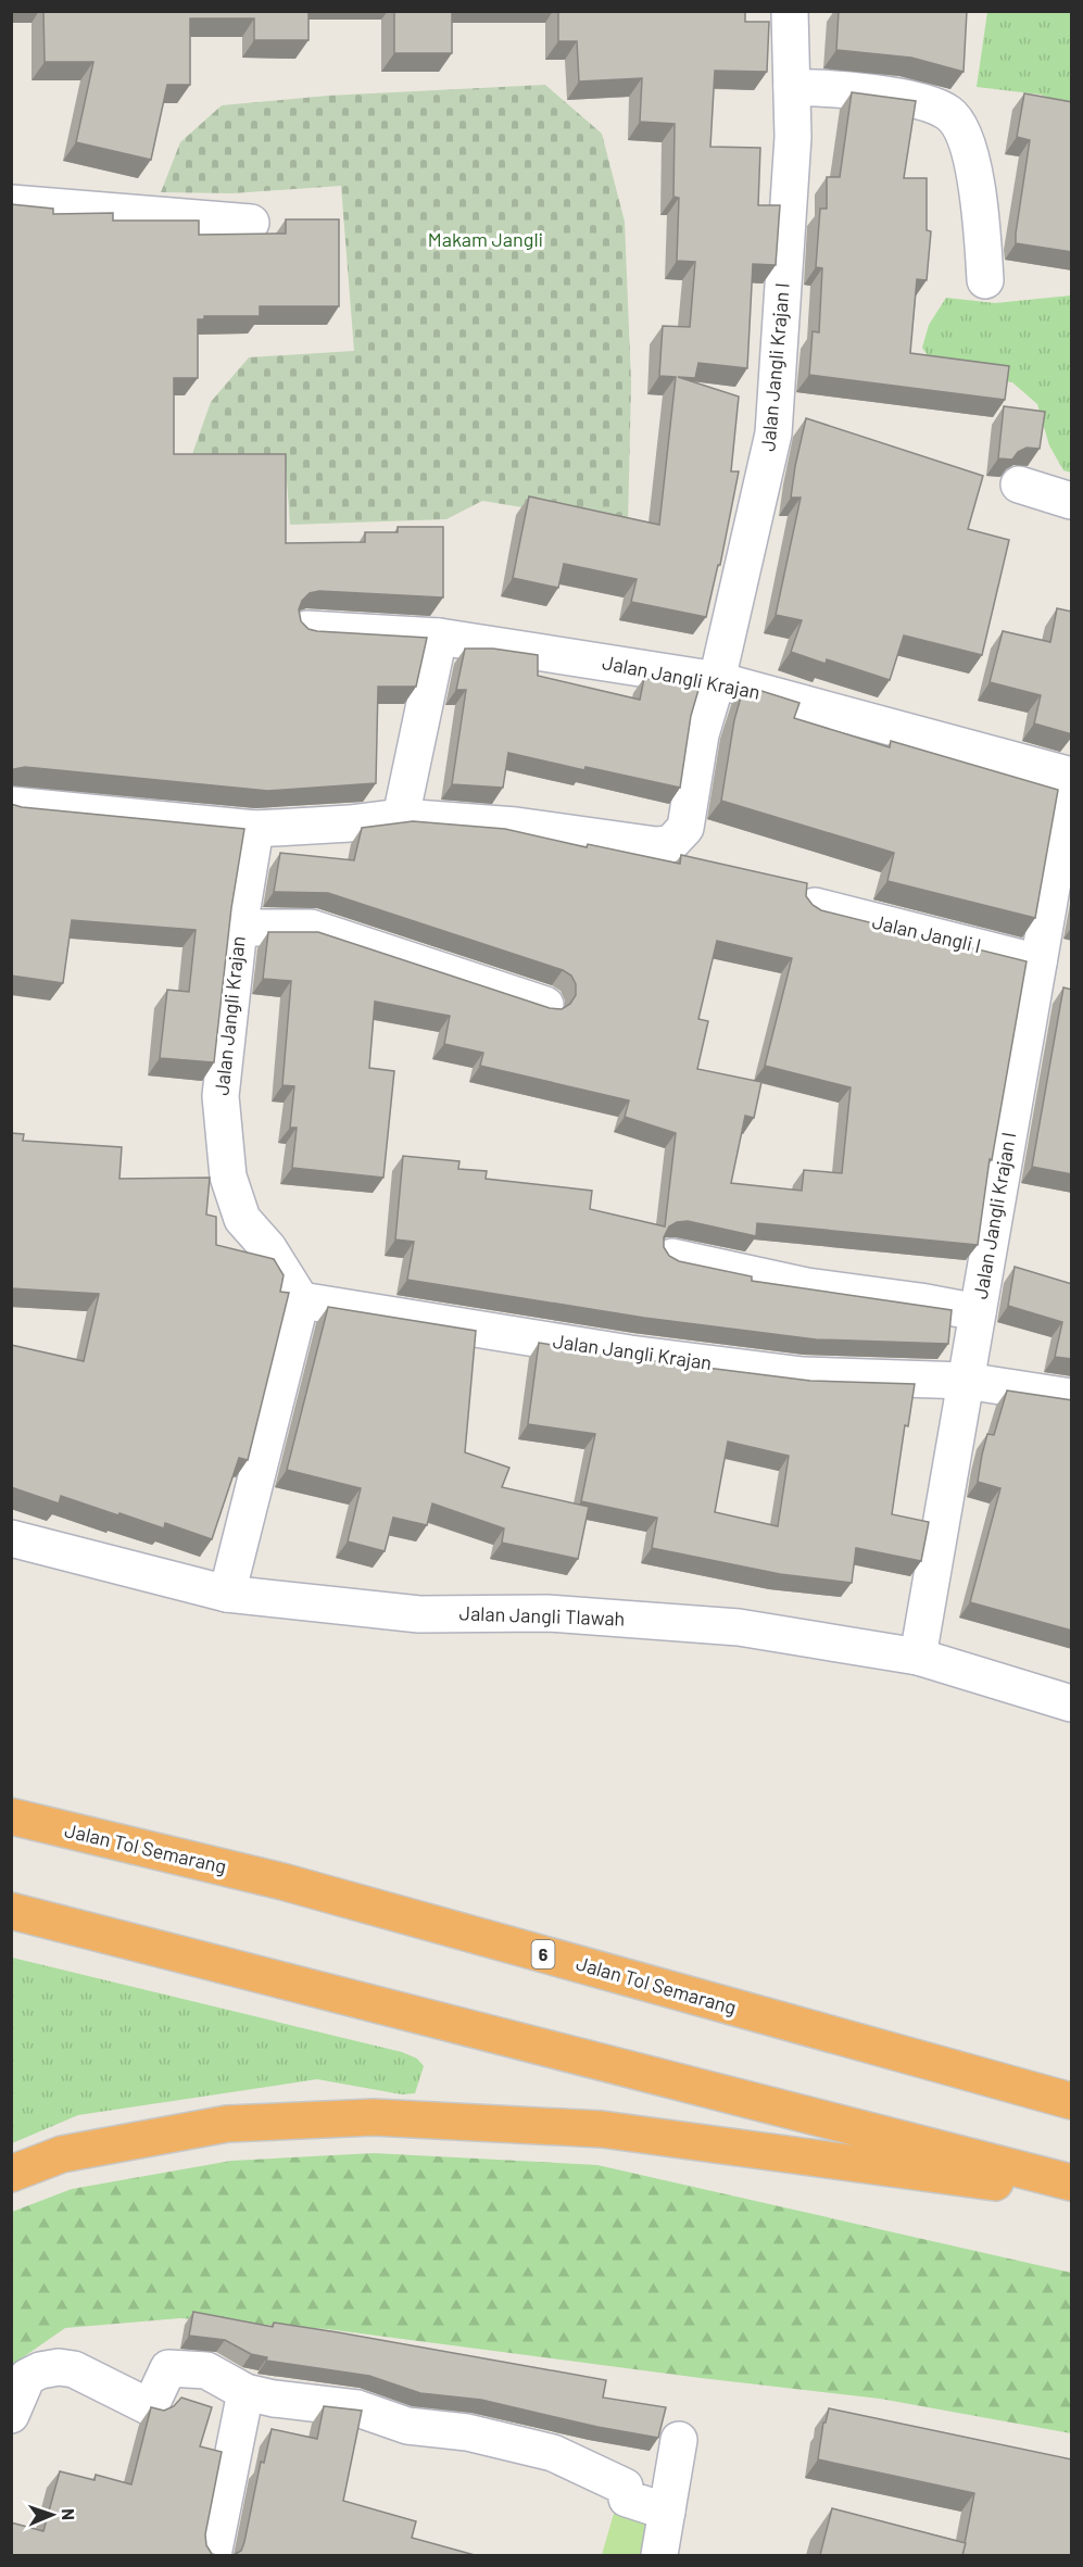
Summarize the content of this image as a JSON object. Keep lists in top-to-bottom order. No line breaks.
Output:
{"streets":{"highway":["Jalan Tol Semarang","6"],"street":["Jalan Jangli Krajan I","Jalan Jangli Krajan","Jalan Jangli I","Jalan Jangli Tlawah"]},"crossings":[["Jalan Jangli Krajan I","Jalan Jangli Krajan"],["Jalan Jangli Krajan I","Jalan Jangli I"],["Jalan Jangli Krajan I","Jalan Jangli Tlawah"]],"parks":["Makam Jangli"],"north":"right"}
